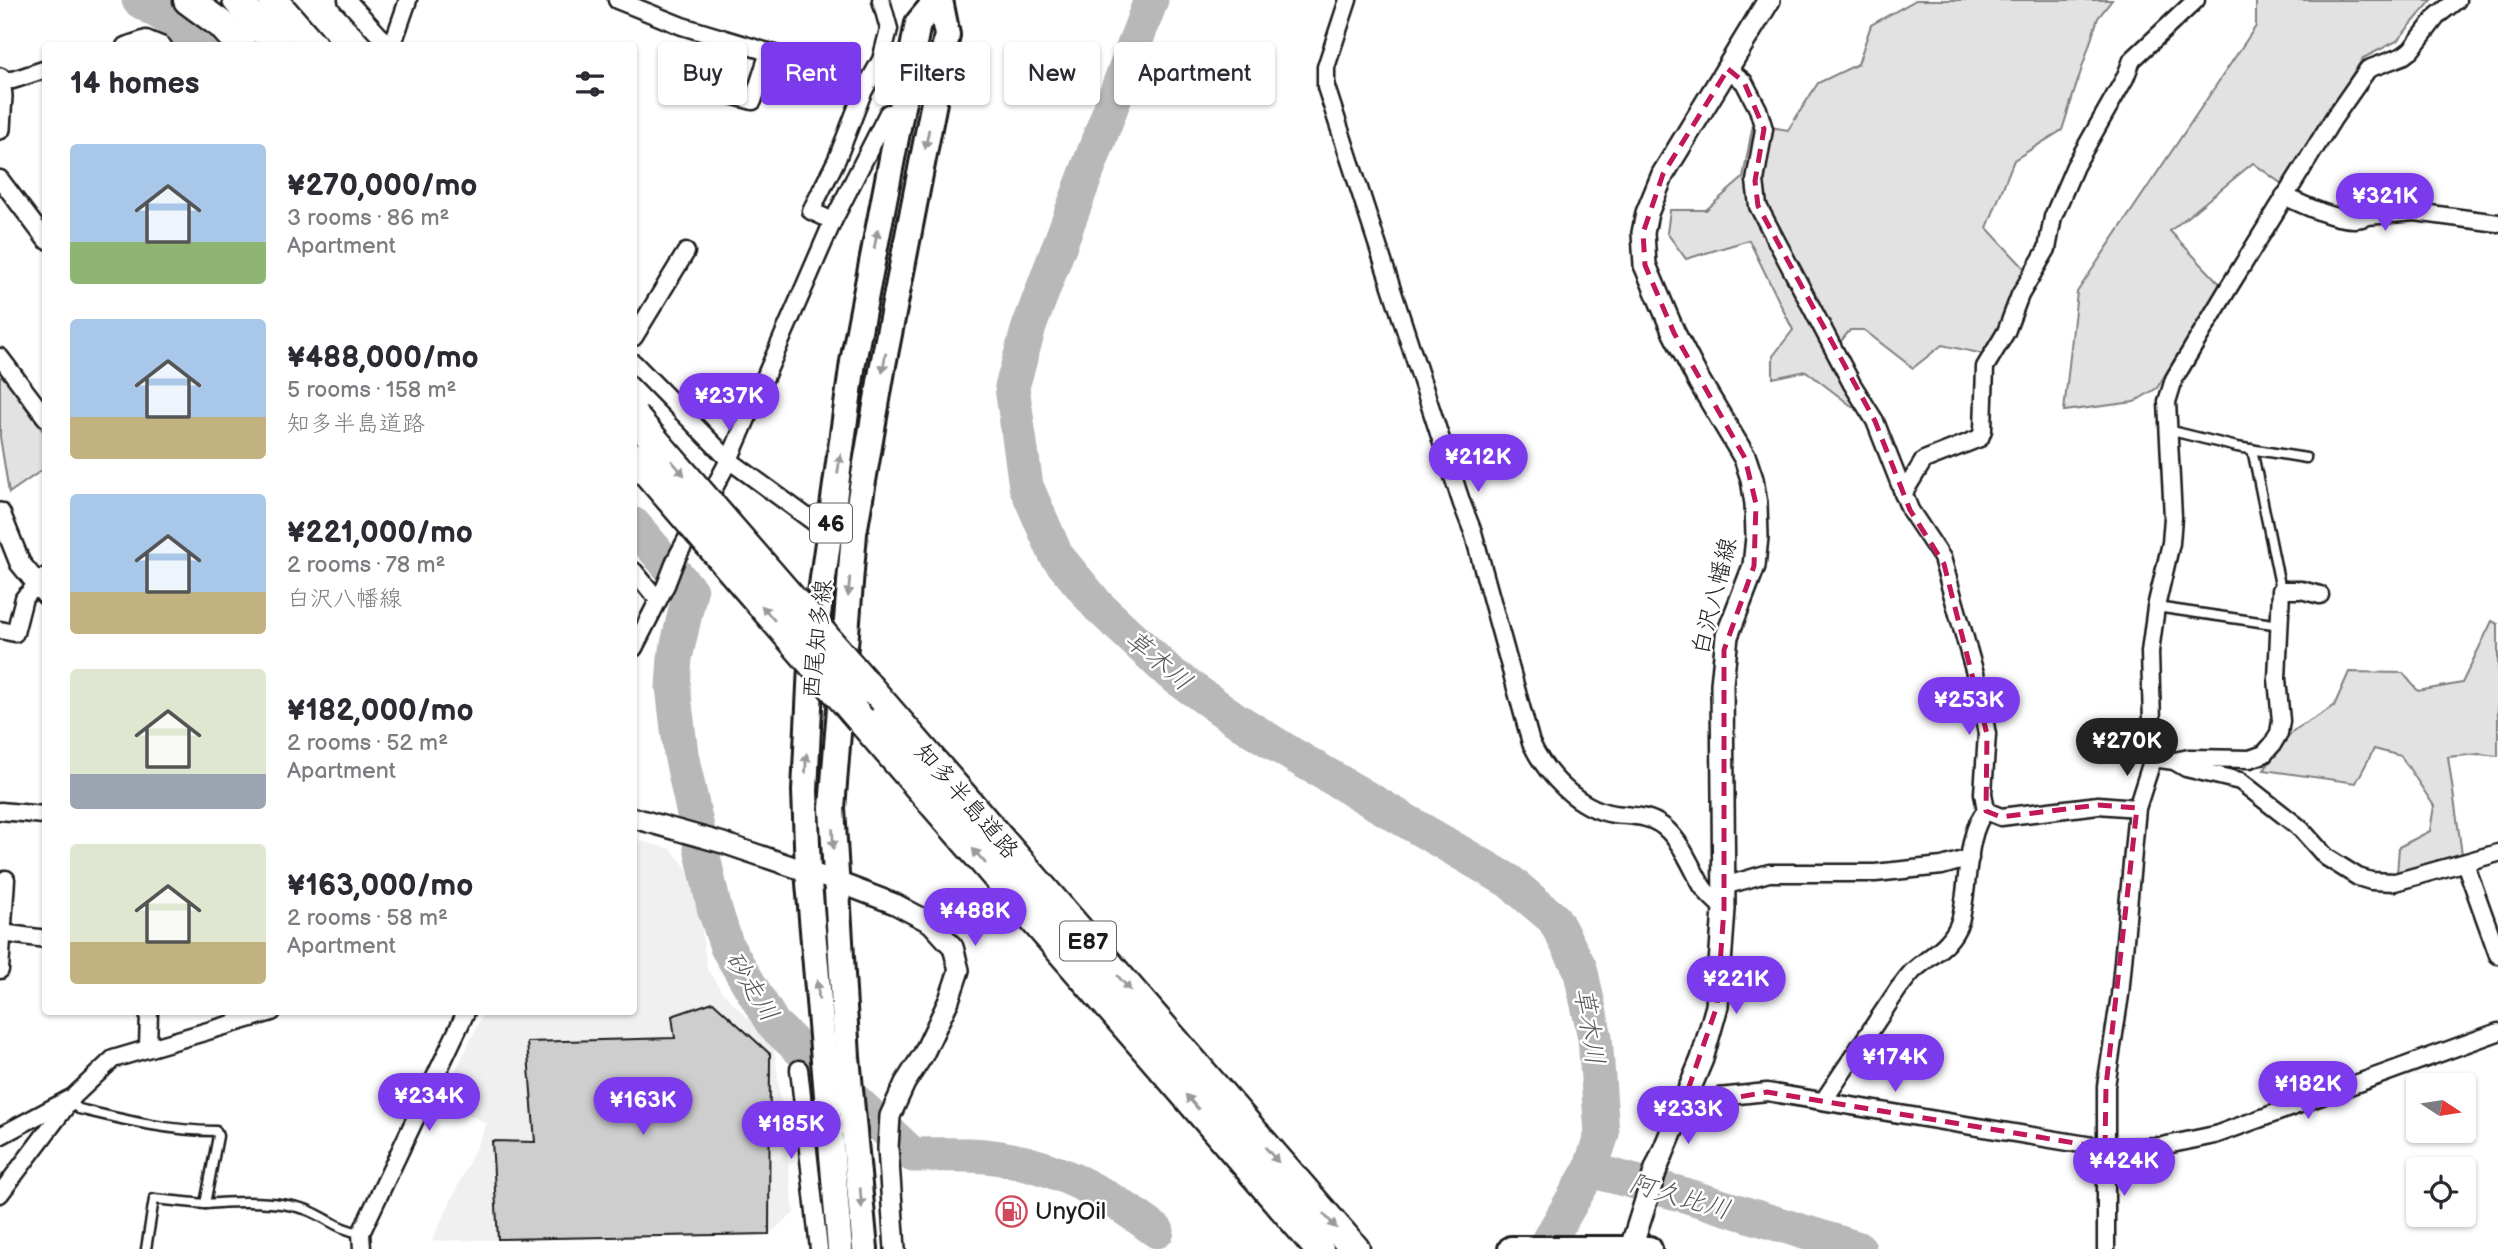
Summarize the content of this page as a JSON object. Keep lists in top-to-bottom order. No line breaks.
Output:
{"streets":{"highway":["知多半島道路","E87"],"main road":["46","白沢八幡線","西尾知多線"]},"water":["草木川","砂走川","阿久比川"],"places":{"fuel station":["UnyOil"]},"north":"right","page":{"chip":["Buy","Rent","Filters","New","Apartment"],"heading":"14 homes","list":[{"name":"¥270,000/mo","note":"3 rooms · 86 m² · Apartment"},{"name":"¥488,000/mo","note":"5 rooms · 158 m² · 知多半島道路"},{"name":"¥221,000/mo","note":"2 rooms · 78 m² · 白沢八幡線"},{"name":"¥182,000/mo","note":"2 rooms · 52 m² · Apartment"},{"name":"¥163,000/mo","note":"2 rooms · 58 m² · Apartment"}],"price":["¥321K","¥237K","¥212K","¥253K","¥270K","¥488K","¥221K","¥174K","¥182K","¥234K","¥163K","¥233K","¥185K","¥424K"]}}
